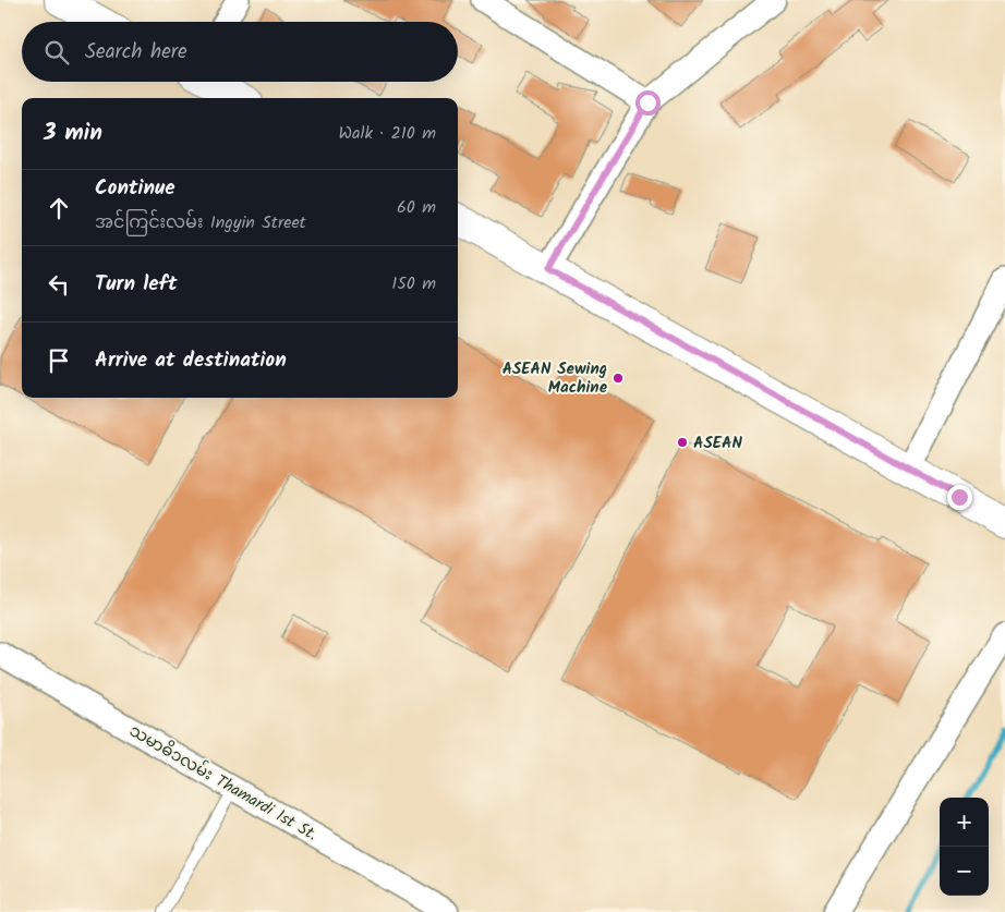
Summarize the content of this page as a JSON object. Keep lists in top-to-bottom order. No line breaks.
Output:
{"streets":{"street":["သမာဓိ၁လမ်း Thamardi 1st St."]},"places":["ASEAN Sewing Machine","ASEAN"],"page":{"search":"Search here","heading":["3 min","Walk · 210 m"],"list":[["Continue","အင်ကြင်းလမ်း Ingyin Street","60 m"],["Turn left","150 m"],"Arrive at destination"],"map_buttons":["+","−"]}}
